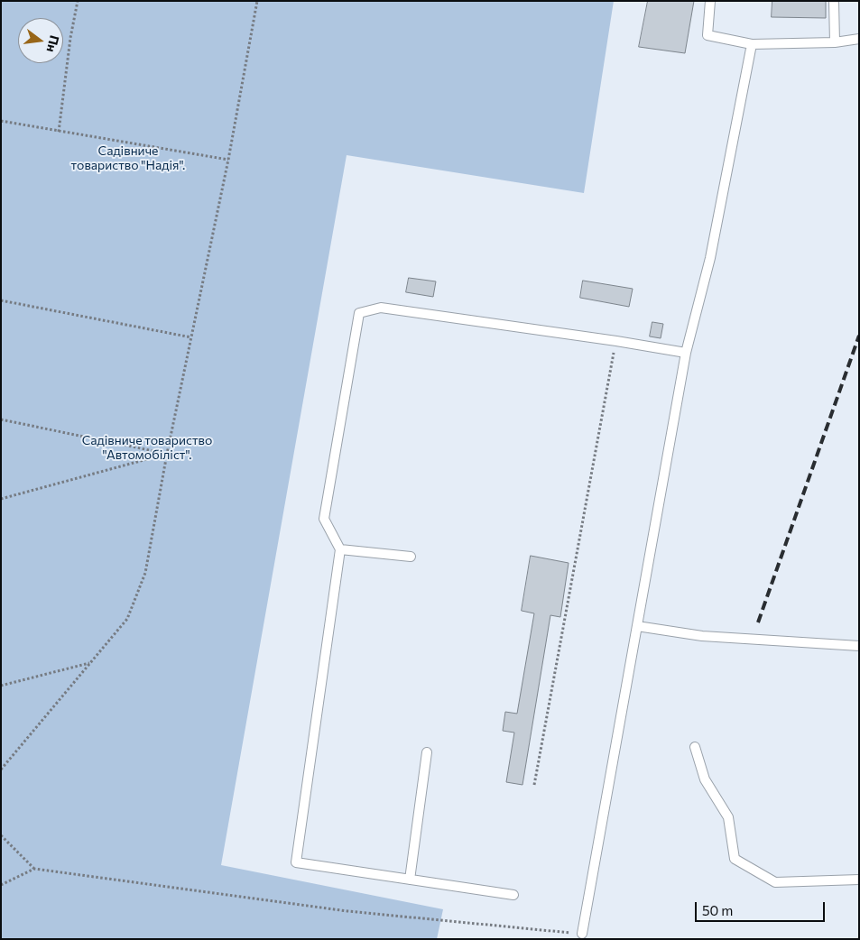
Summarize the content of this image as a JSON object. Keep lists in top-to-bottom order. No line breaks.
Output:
{"parks":["Садівниче товариство \"Надія\".","Садівниче товариство \"Автомобіліст\"."],"scale_bar":"50 m","north":"right"}
